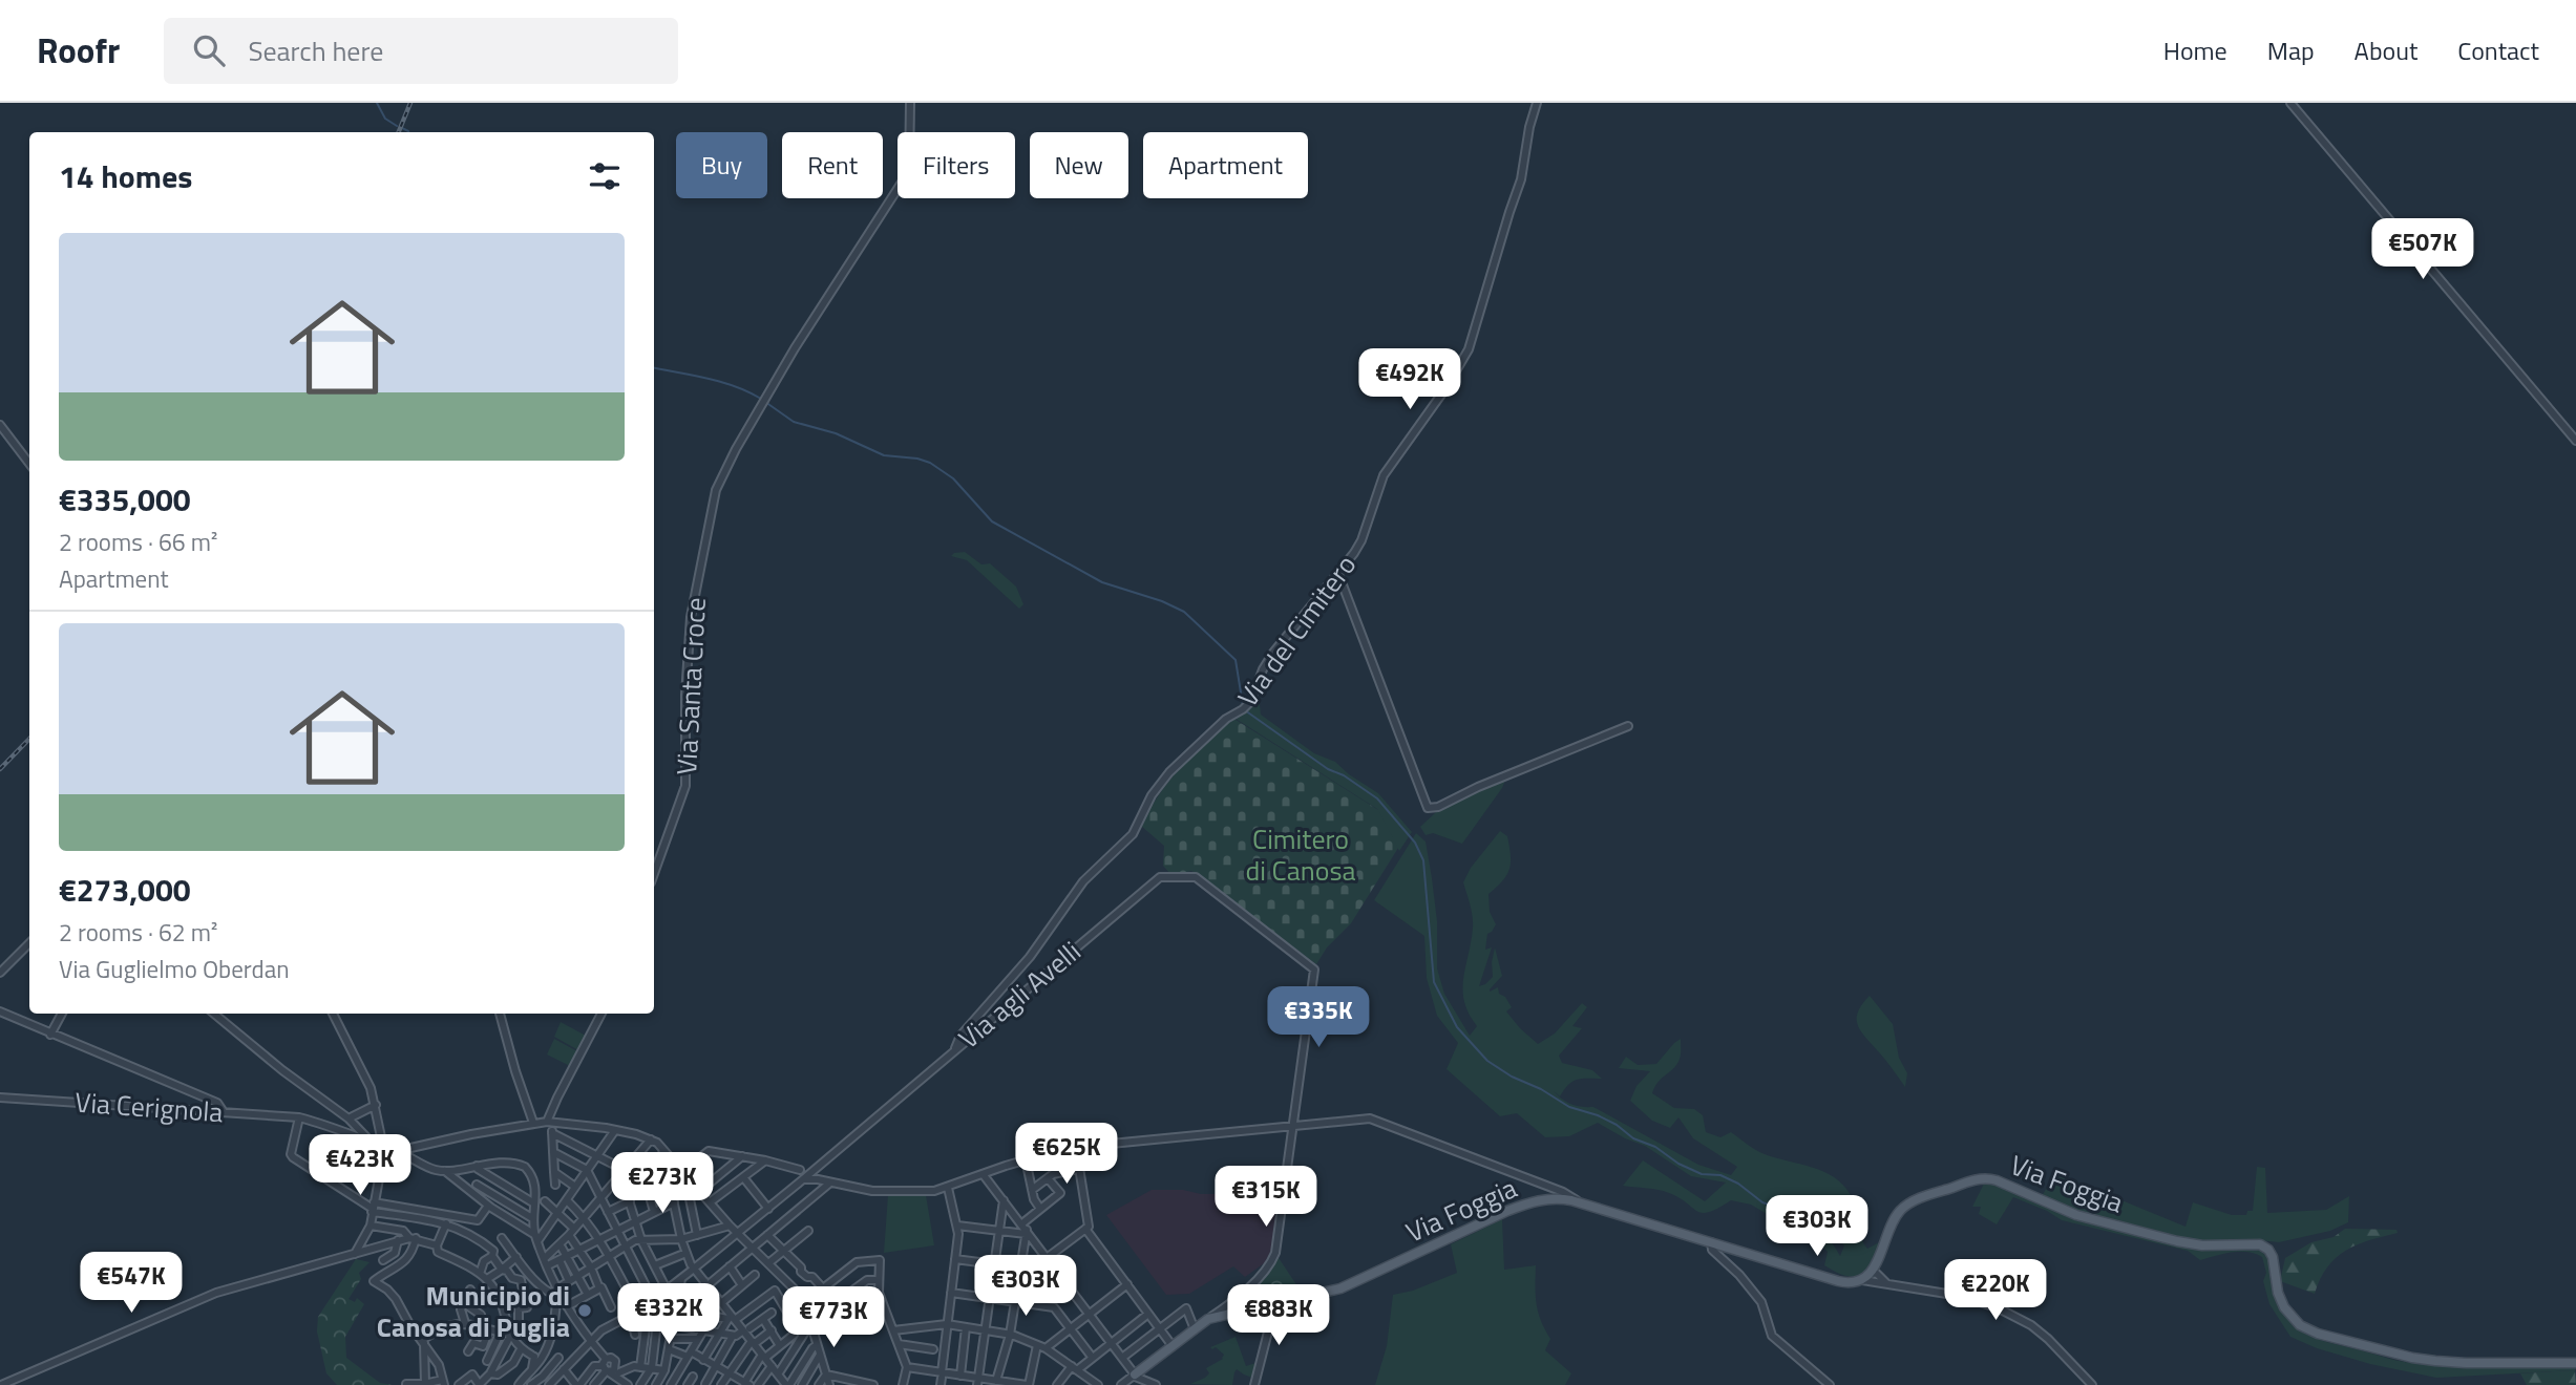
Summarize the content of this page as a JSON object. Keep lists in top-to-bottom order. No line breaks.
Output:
{"streets":{"main road":["Via Foggia"],"street":["Via del Cimitero","Via Santa Croce","Via agli Avelli","Via Cerignola"]},"crossings":[["Via del Cimitero","Via agli Avelli"]],"parks":["Cimitero di Canosa"],"places":["Municipio di Canosa di Puglia"],"page":{"header":"Roofr","search":"Search here","nav":["Home","Map","About","Contact"],"chip":["Buy","Rent","Filters","New","Apartment"],"heading":"14 homes","price":["€507K","€492K","€335K","€625K","€423K","€273K","€315K","€303K","€547K","€303K","€220K","€332K","€883K","€773K"],"list":[{"name":"€335,000","note":"2 rooms · 66 m² · Apartment"},{"name":"€273,000","note":"2 rooms · 62 m² · Via Guglielmo Oberdan"}]}}
